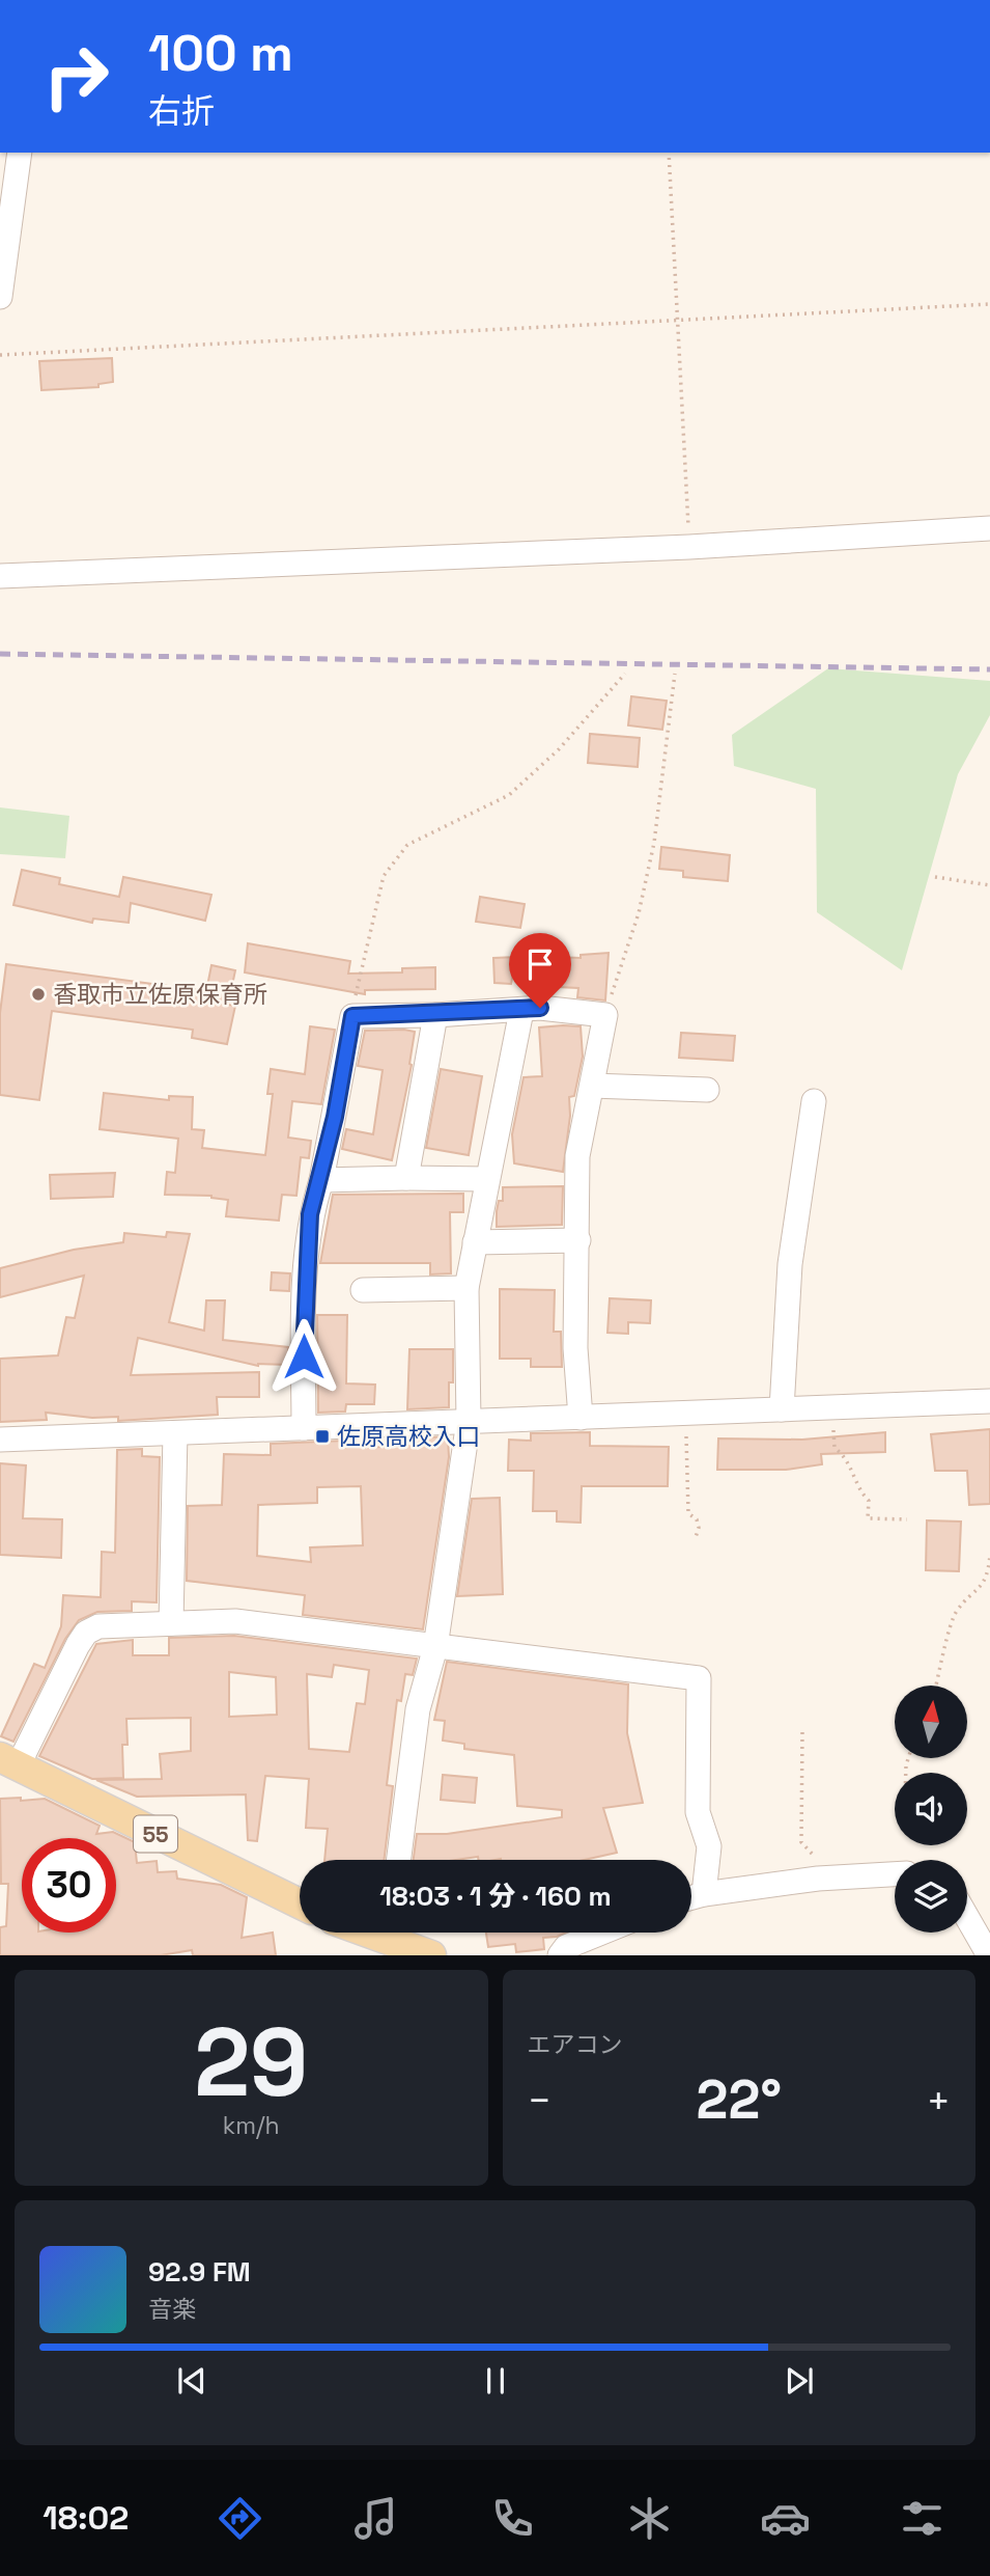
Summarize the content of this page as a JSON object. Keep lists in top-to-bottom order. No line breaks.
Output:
{"streets":{"main road":["55"]},"places":{"other":["香取市立佐原保育所"],"transit":["佐原高校入口"]},"north":"top","page":{"turn":["100 m","右折"],"limit":"30","trip":"18:03 · 1 分 · 160 m","tile":[["29","km/h"],"エアコン"],"heat":["−","22°","+"],"song":["92.9 FM","音楽"],"tabs":"18:02"}}
